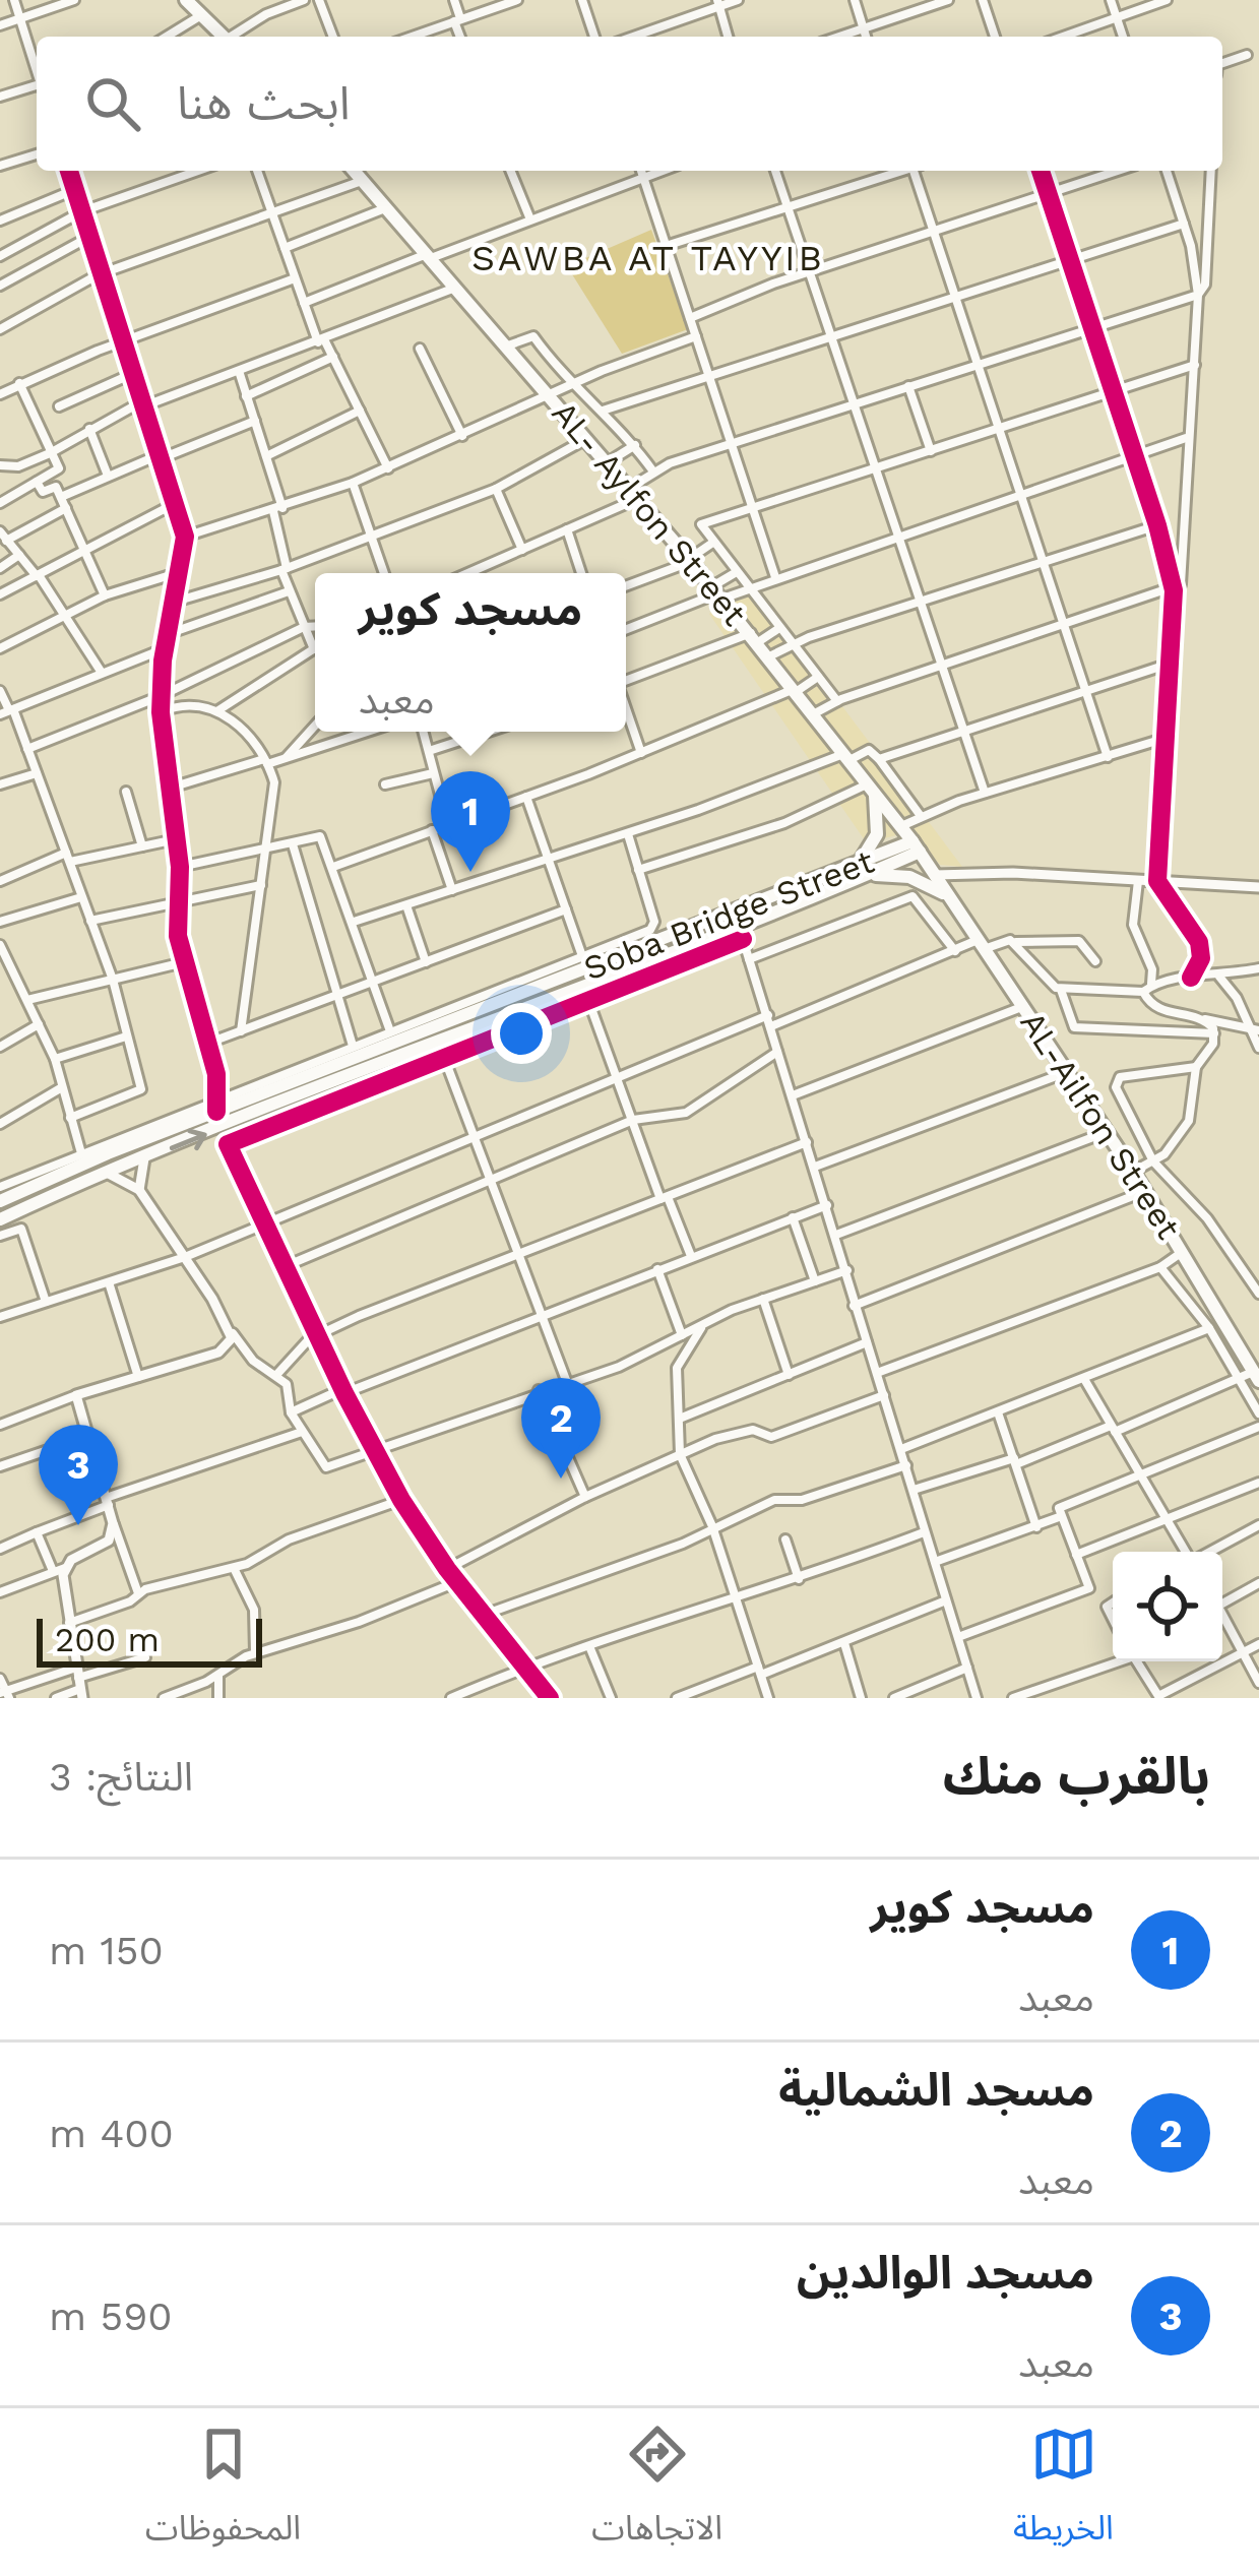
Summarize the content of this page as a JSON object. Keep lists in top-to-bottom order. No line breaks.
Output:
{"streets":{"highway":["AL- Aylfon Street","Soba Bridge Street","AL-Ailfon Street"]},"crossings":[["AL- Aylfon Street","Soba Bridge Street"],["AL- Aylfon Street","AL-Ailfon Street"]],"districts":["SAWBA AT TAYYIB"],"scale_bar":"200 m","page":{"search":"ابحث هنا","popup":["مسجد كوير","معبد"],"pins":["1","2","3"],"scale":"200 m","heading":["بالقرب منك","النتائج: 3"],"list":[{"mark":"1","name":"مسجد كوير","note":"معبد","value":"150 m"},{"mark":"2","name":"مسجد الشمالية","note":"معبد","value":"400 m"},{"mark":"3","name":"مسجد الوالدين","note":"معبد","value":"590 m"}],"nav":["الخريطة","الاتجاهات","المحفوظات"]}}
